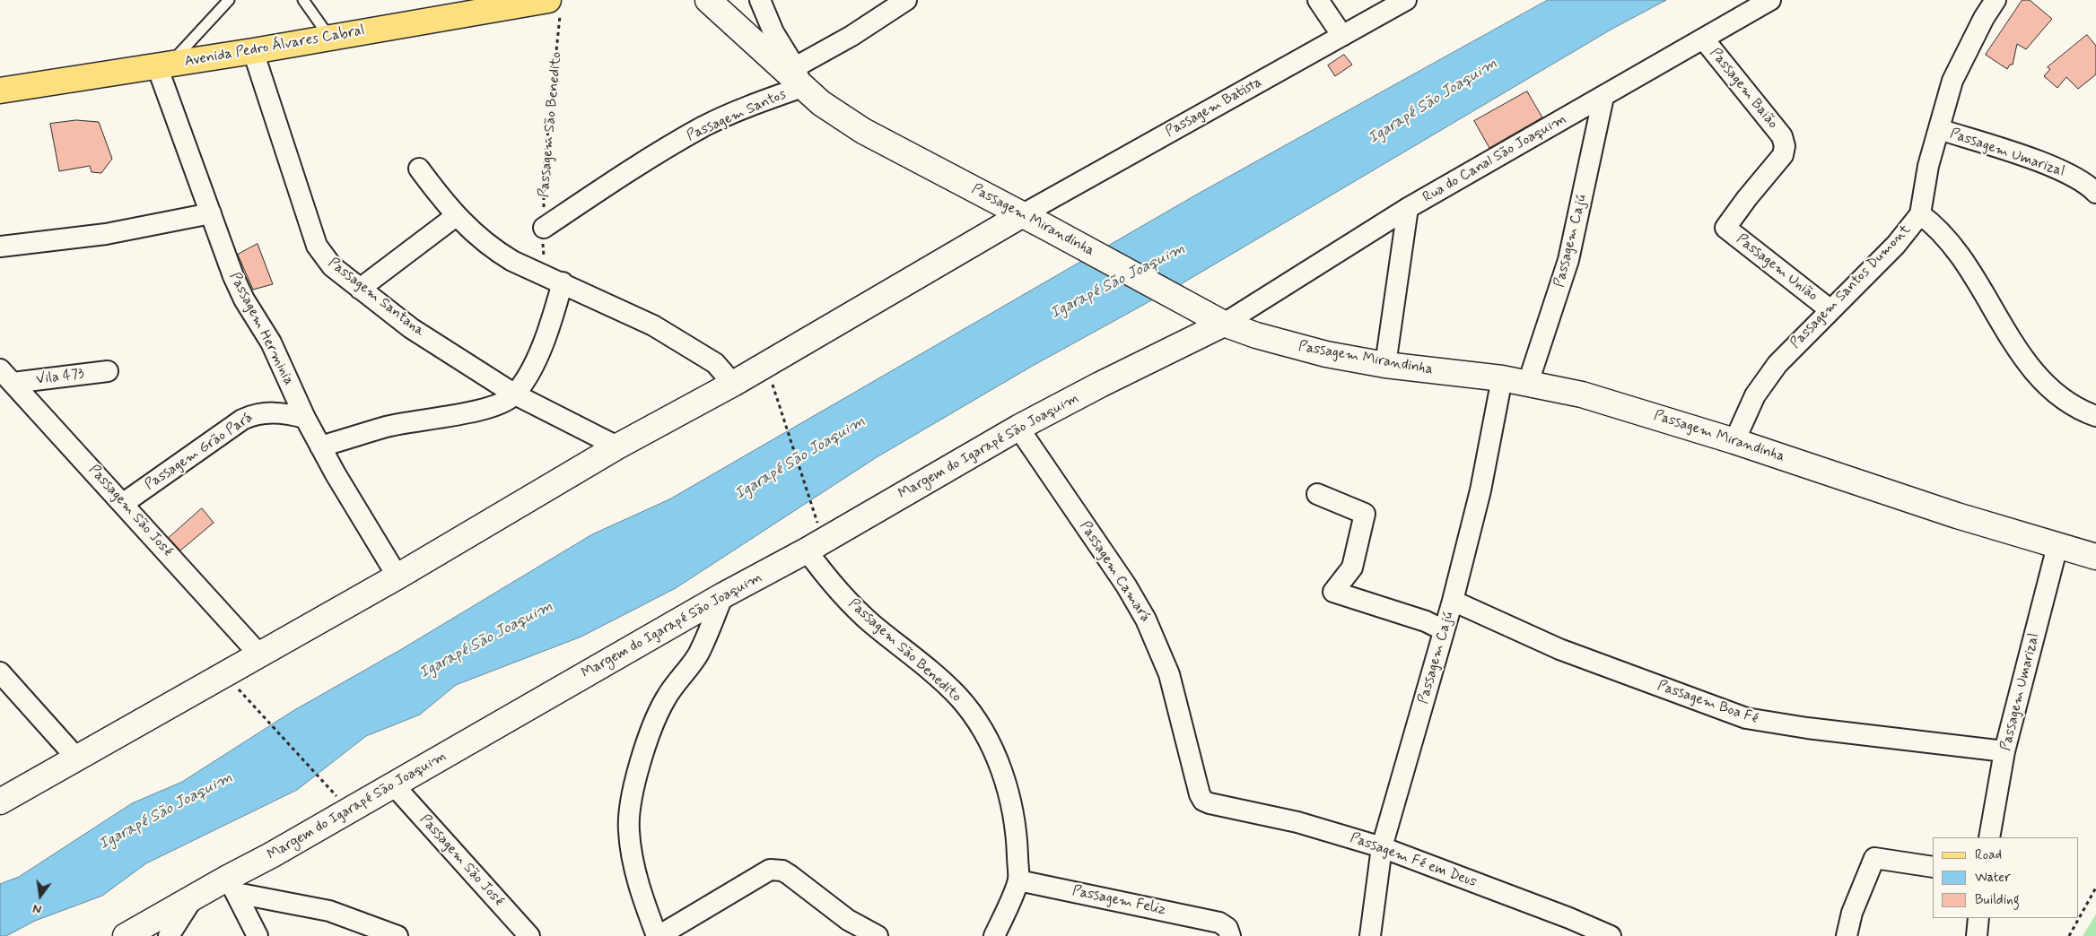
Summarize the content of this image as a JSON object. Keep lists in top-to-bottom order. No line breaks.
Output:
{"streets":{"main road":["Avenida Pedro Álvares Cabral"],"street":["Passagem Baião","Passagem Batista","Passagem Santos","Passagem São Benedito","Passagem Umarizal","Rua do Canal São Joaquim","Passagem Mirandinha","Passagem Cajú","Passagem União","Passagem Santos Dumont","Passagem Santana","Passagem Herminia","Vila 473","Margem do Igarapé São Joaquim","Passagem Grão Pará","Passagem São José","Passagem Camará","Passagem Boa Fé","Passagem Fé em Deus","Passagem Feliz"]},"crossings":[["Avenida Pedro Álvares Cabral","Passagem São Benedito"],["Avenida Pedro Álvares Cabral","Passagem Santana"],["Avenida Pedro Álvares Cabral","Passagem Herminia"],["Passagem Baião","Rua do Canal São Joaquim"],["Passagem Baião","Passagem União"],["Passagem Batista","Passagem Mirandinha"],["Passagem Santos","Passagem São Benedito"],["Passagem Santos","Passagem Mirandinha"],["Passagem São Benedito","Margem do Igarapé São Joaquim"],["Passagem São Benedito","Passagem Feliz"],["Passagem Umarizal","Passagem Mirandinha"],["Passagem Umarizal","Passagem Santos Dumont"],["Passagem Umarizal","Passagem Boa Fé"],["Rua do Canal São Joaquim","Passagem Mirandinha"],["Rua do Canal São Joaquim","Passagem Cajú"],["Rua do Canal São Joaquim","Margem do Igarapé São Joaquim"],["Passagem Mirandinha","Passagem Cajú"],["Passagem Mirandinha","Passagem Santos Dumont"],["Passagem Mirandinha","Margem do Igarapé São Joaquim"],["Passagem Cajú","Passagem Boa Fé"],["Passagem Cajú","Passagem Fé em Deus"],["Passagem União","Passagem Santos Dumont"],["Passagem Herminia","Passagem Grão Pará"],["Vila 473","Passagem São José"],["Margem do Igarapé São Joaquim","Passagem São José"],["Margem do Igarapé São Joaquim","Passagem Camará"],["Passagem Grão Pará","Passagem São José"],["Passagem Camará","Passagem Fé em Deus"]],"water":["Igarapé São Joaquim"],"legend":["Road","Water","Building"],"north":"bottom"}
